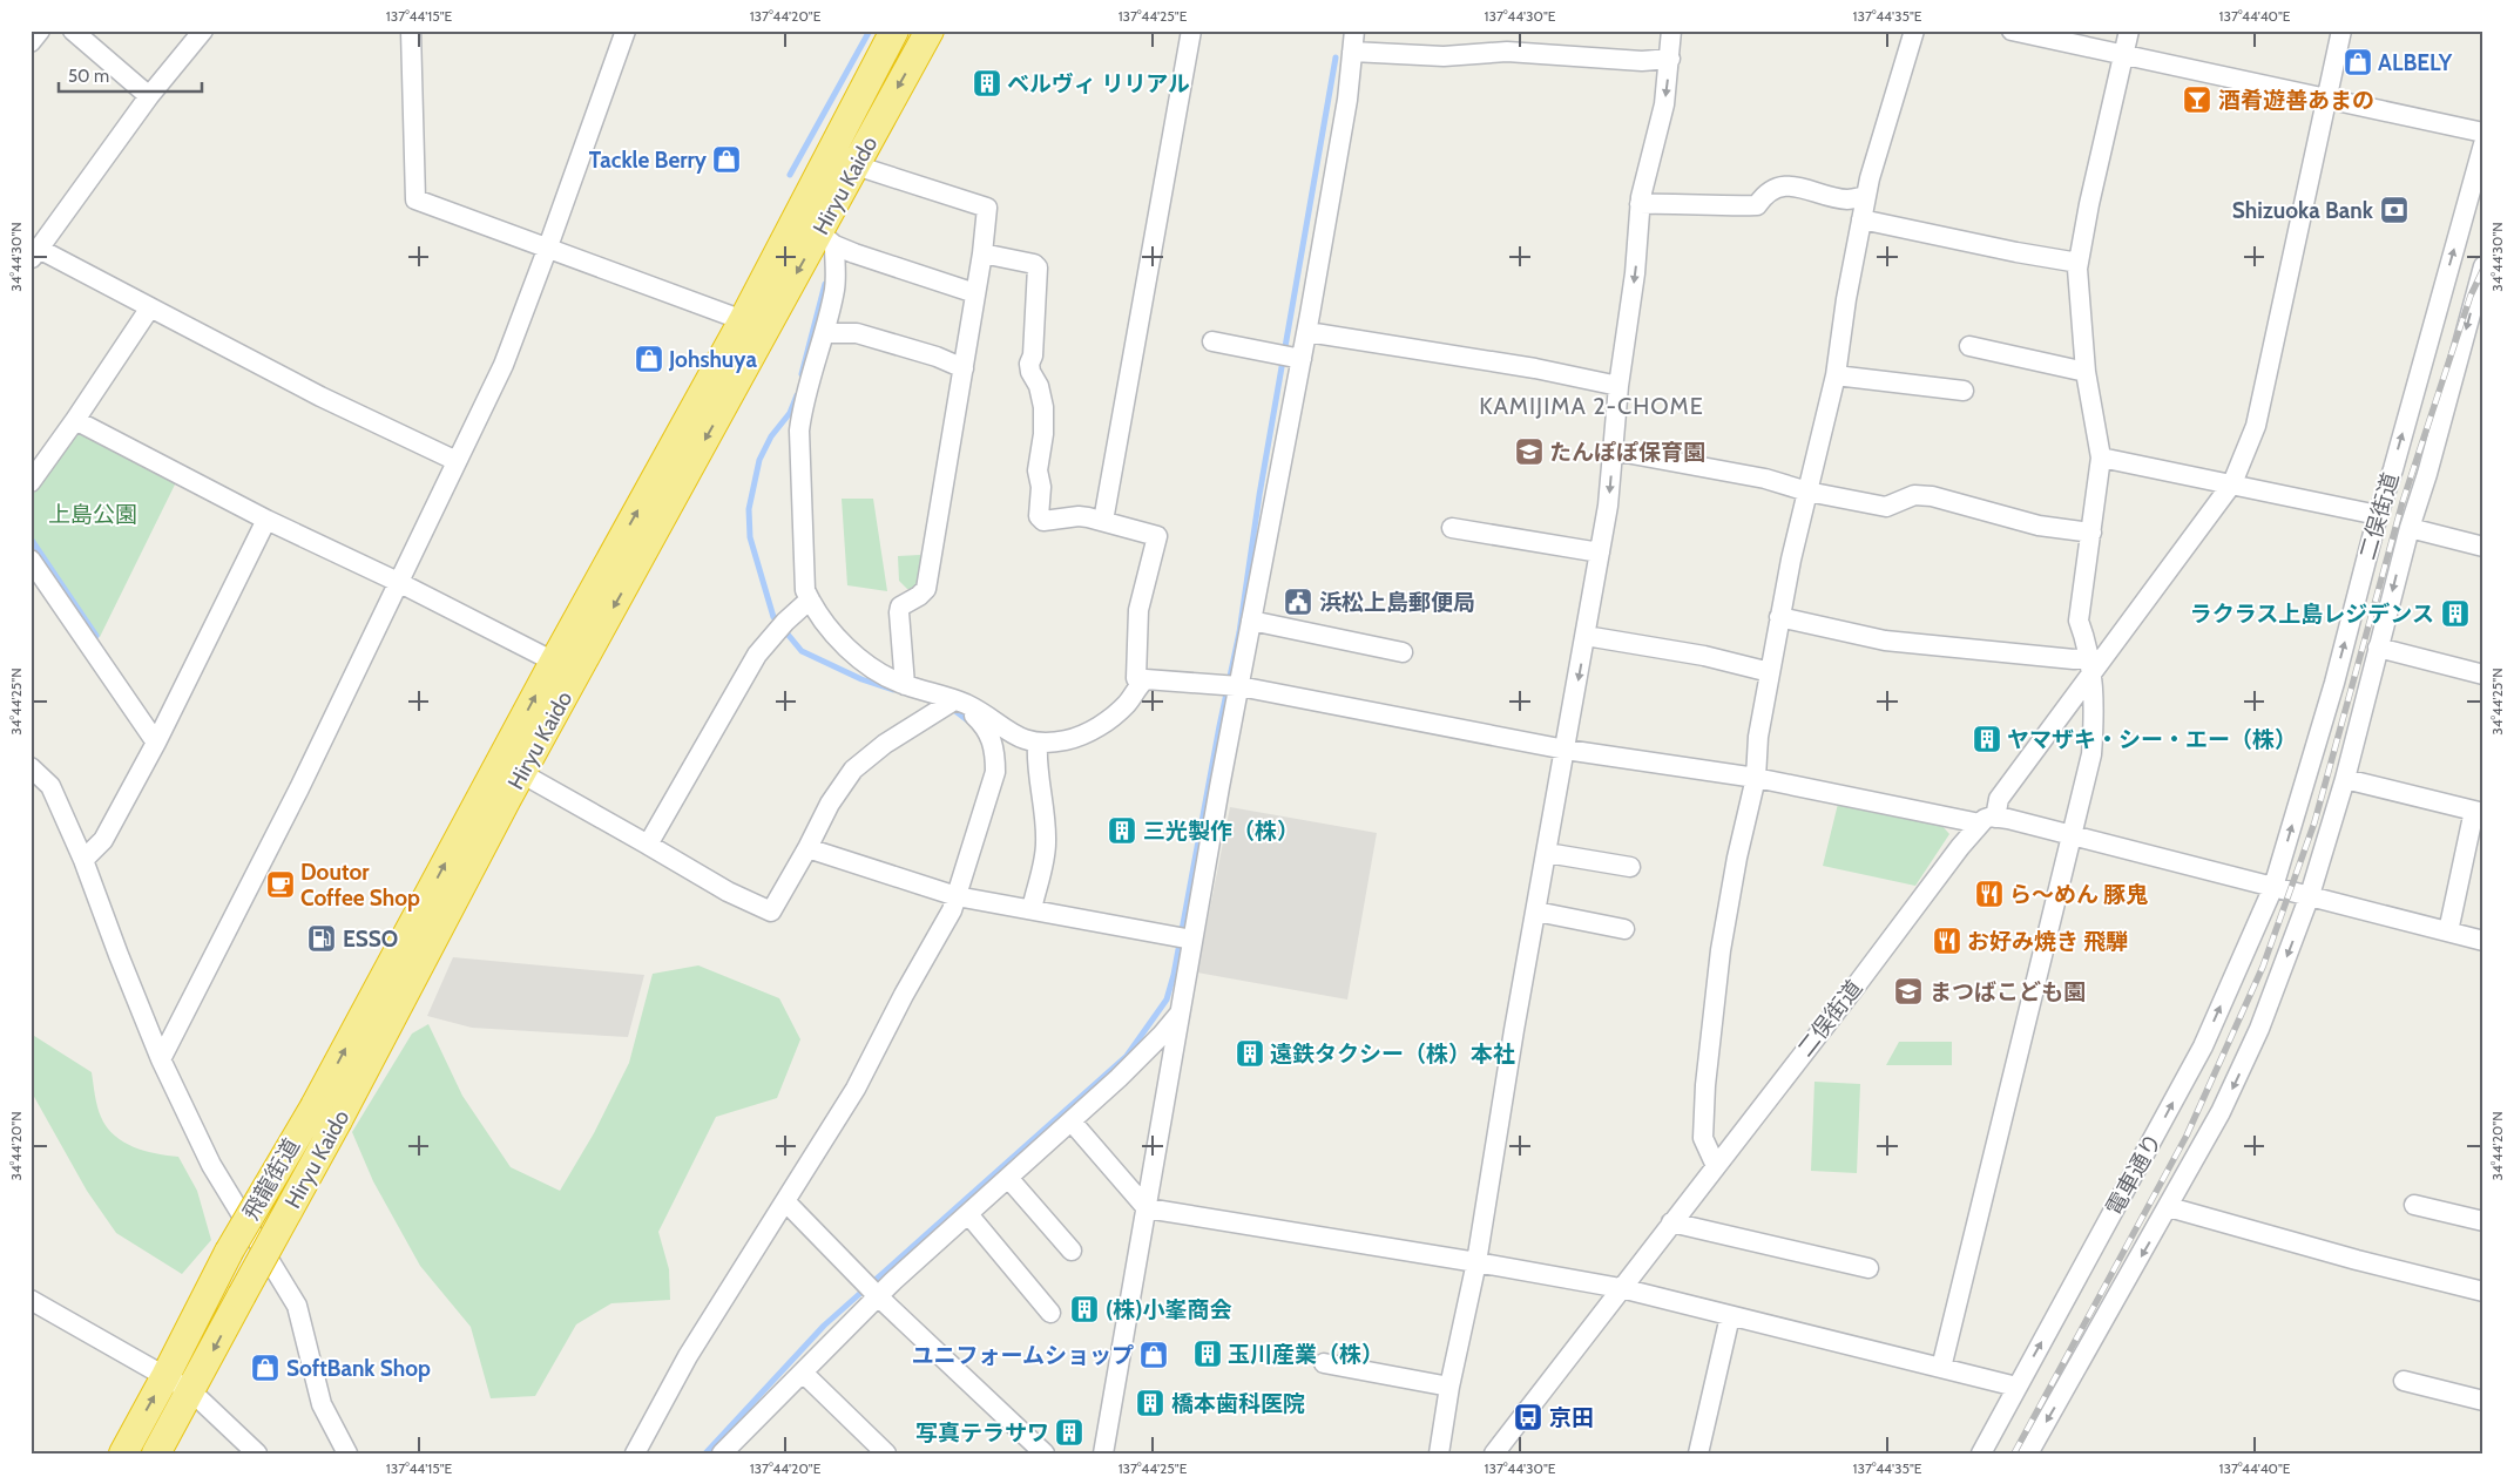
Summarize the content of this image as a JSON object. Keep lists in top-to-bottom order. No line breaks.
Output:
{"streets":{"highway":["Hiryu Kaido","飛龍街道"],"street":["二俣街道","電車通り"]},"crossings":[["Hiryu Kaido","飛龍街道"],["二俣街道","電車通り"]],"districts":["KAMIJIMA 2-CHOME"],"parks":["上島公園"],"places":{"shop":["ALBELY","Tackle Berry","Johshuya","ユニフォームショップ","SoftBank Shop"],"building":["ベルヴィ リリアル","ラクラス上島レジデンス","ヤマザキ・シー・エー（株）","三光製作（株）","遠鉄タクシー（株）本社","(株)小峯商会","玉川産業（株）","橋本歯科医院","写真テラサワ"],"bar":["酒肴遊善あまの"],"bank":["Shizuoka Bank"],"school or university":["たんぽぽ保育園","まつばこども園"],"public building":["浜松上島郵便局"],"cafe":["Doutor Coffee Shop"],"restaurant":["ら～めん 豚鬼","お好み焼き 飛騨"],"fuel station":["ESSO"],"bus stop":["京田"]},"scale_bar":"50 m","coordinates":["137°44'15\"E","137°44'20\"E","137°44'25\"E","137°44'30\"E","137°44'35\"E","137°44'40\"E","34°44'30\"N","34°44'25\"N","34°44'20\"N"]}
